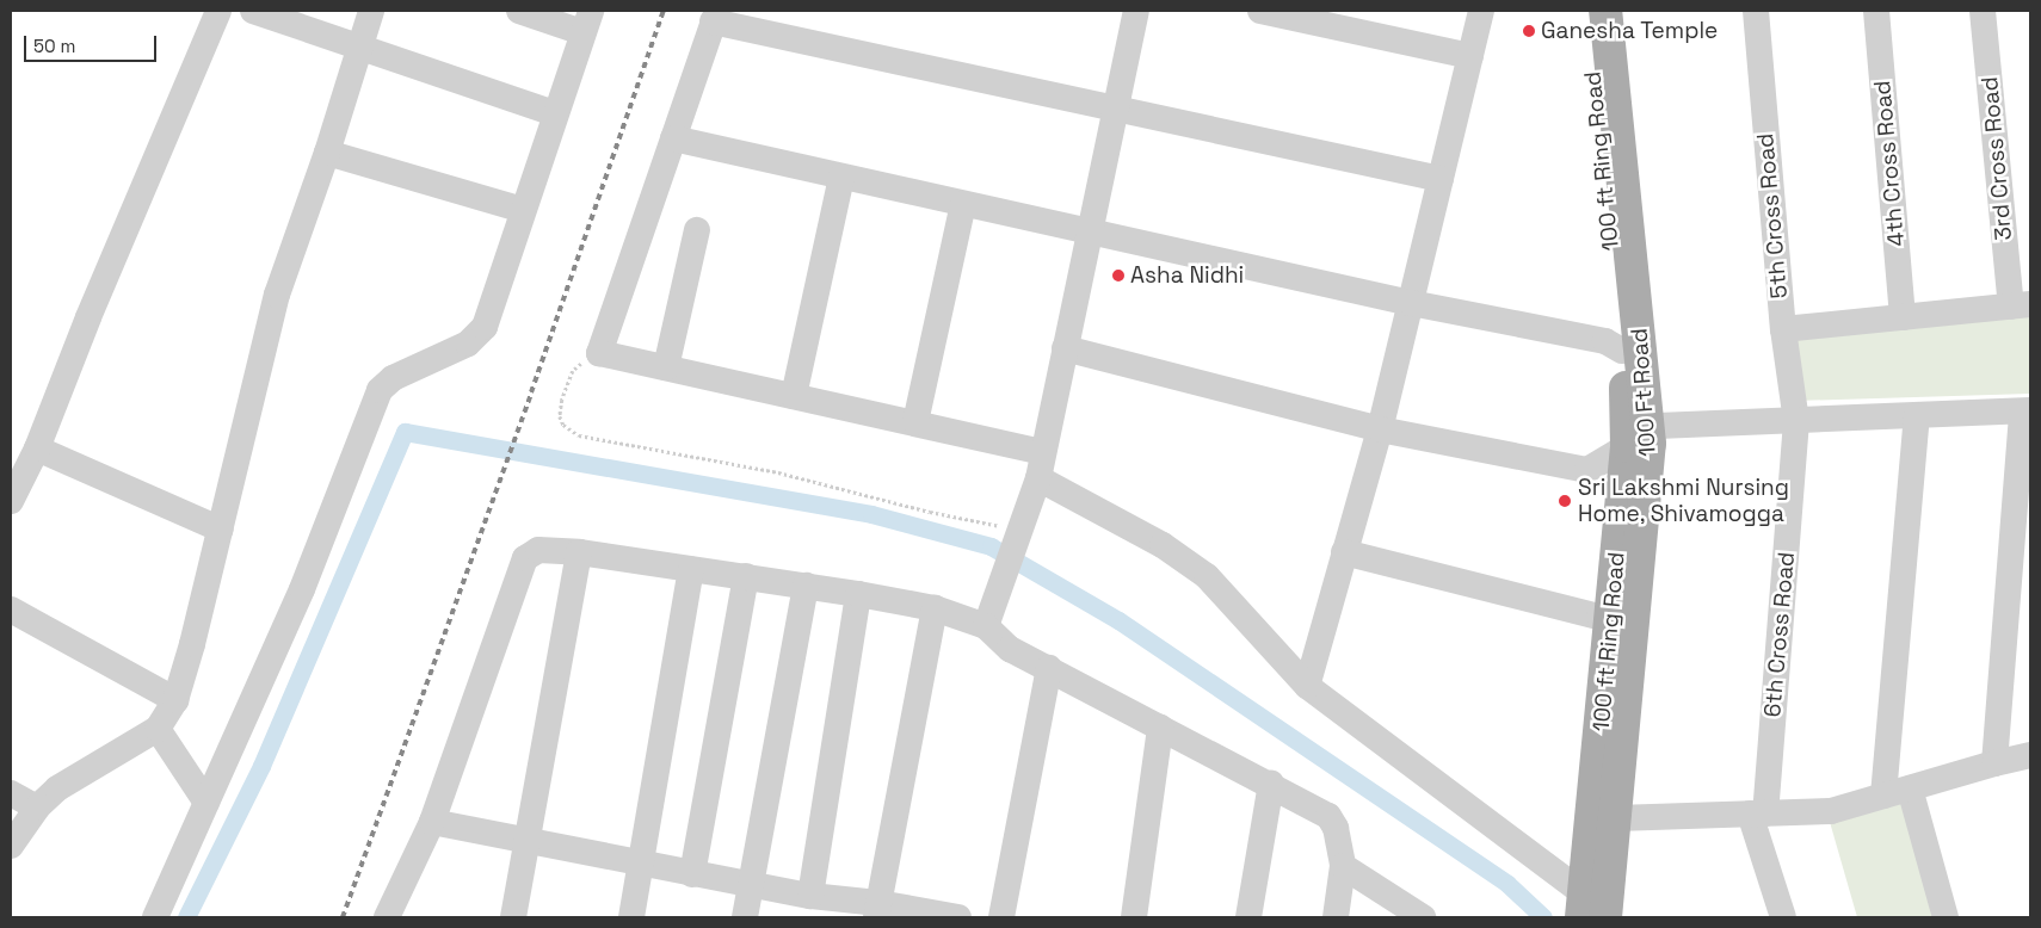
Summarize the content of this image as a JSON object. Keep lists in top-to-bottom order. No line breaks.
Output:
{"streets":{"main road":["100 ft Ring Road","100 Ft Road"],"street":["3rd Cross Road","4th Cross Road","5th Cross Road","6th Cross Road"]},"crossings":[["100 ft Ring Road","100 Ft Road"],["5th Cross Road","6th Cross Road"]],"places":["Ganesha Temple","Asha Nidhi","Sri Lakshmi Nursing Home, Shivamogga"],"scale_bar":"50 m"}
